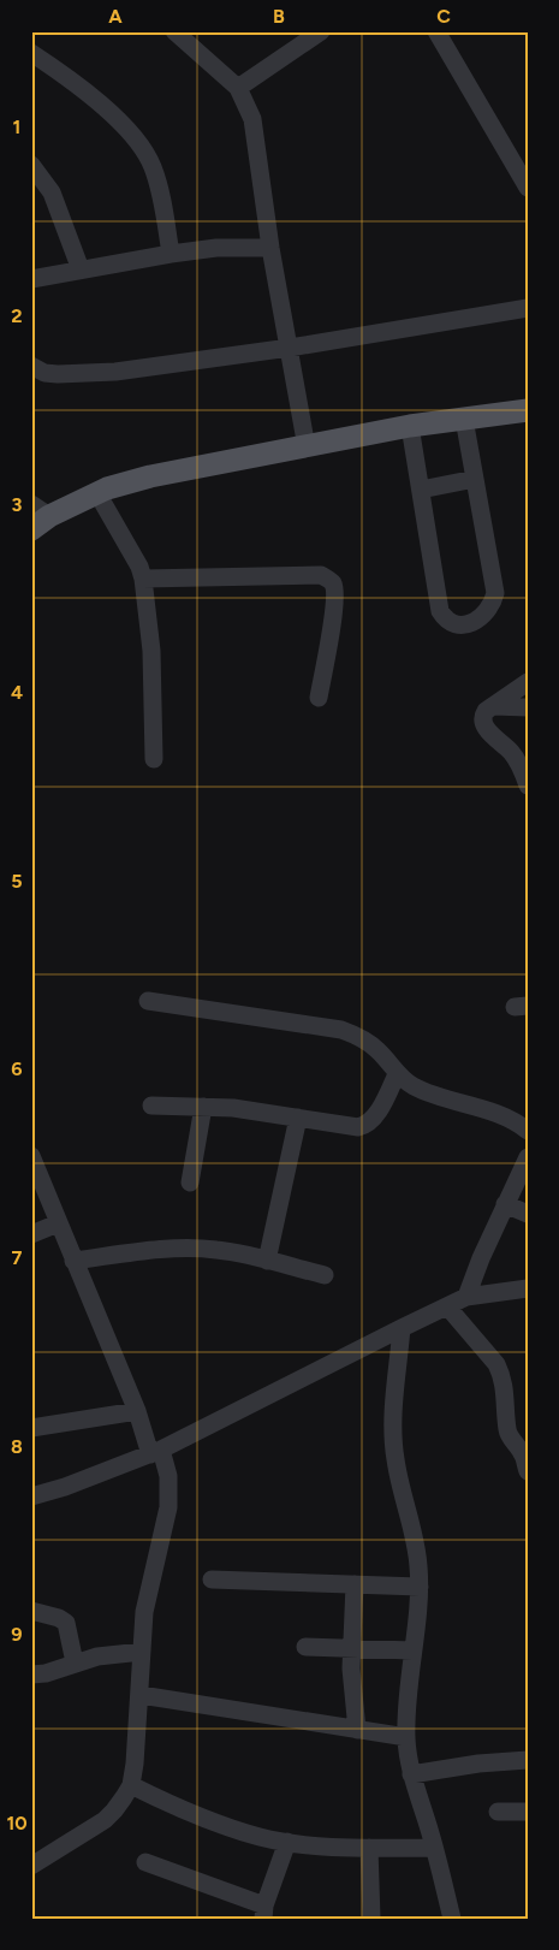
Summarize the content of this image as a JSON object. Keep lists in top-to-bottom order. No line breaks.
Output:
{"grid":{"columns":["A","B","C"],"rows":["1","2","3","4","5","6","7","8","9","10"]}}
